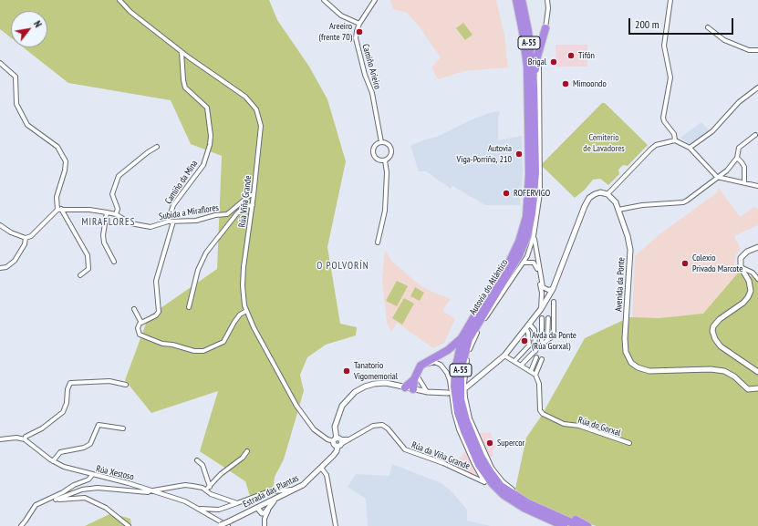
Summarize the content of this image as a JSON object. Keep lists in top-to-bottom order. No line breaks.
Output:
{"streets":{"highway":["A-55","Autovía do Atlántico"],"street":["Camiño Arieiro","Camiño da Mina","Rúa Viña Grande","Subida a Miraflores","Avenida da Ponte","Rúa do Gorxal","Rúa da Viña Grande","Rúa Xestoso","Estrada das Plantas"]},"crossings":[["Camiño da Mina","Rúa Viña Grande"],["Camiño da Mina","Subida a Miraflores"],["Rúa Viña Grande","Subida a Miraflores"],["Rúa Viña Grande","Rúa da Viña Grande"],["Rúa Viña Grande","Estrada das Plantas"],["Rúa da Viña Grande","Estrada das Plantas"],["Rúa Xestoso","Estrada das Plantas"]],"districts":["MIRAFLORES","O POLVORÍN"],"parks":["Cemiterio de Lavadores"],"places":["Areeiro (frente 70)","Tifón","Brigal","Mimoondo","Autovia Viga-Porriño, 210","ROFERVIGO","Colexio Privado Marcote","Avda da Ponte (Rúa Gorxal)","Tanatorio Vigomemorial","Supercor"],"scale_bar":"200 m","north":"top right"}
